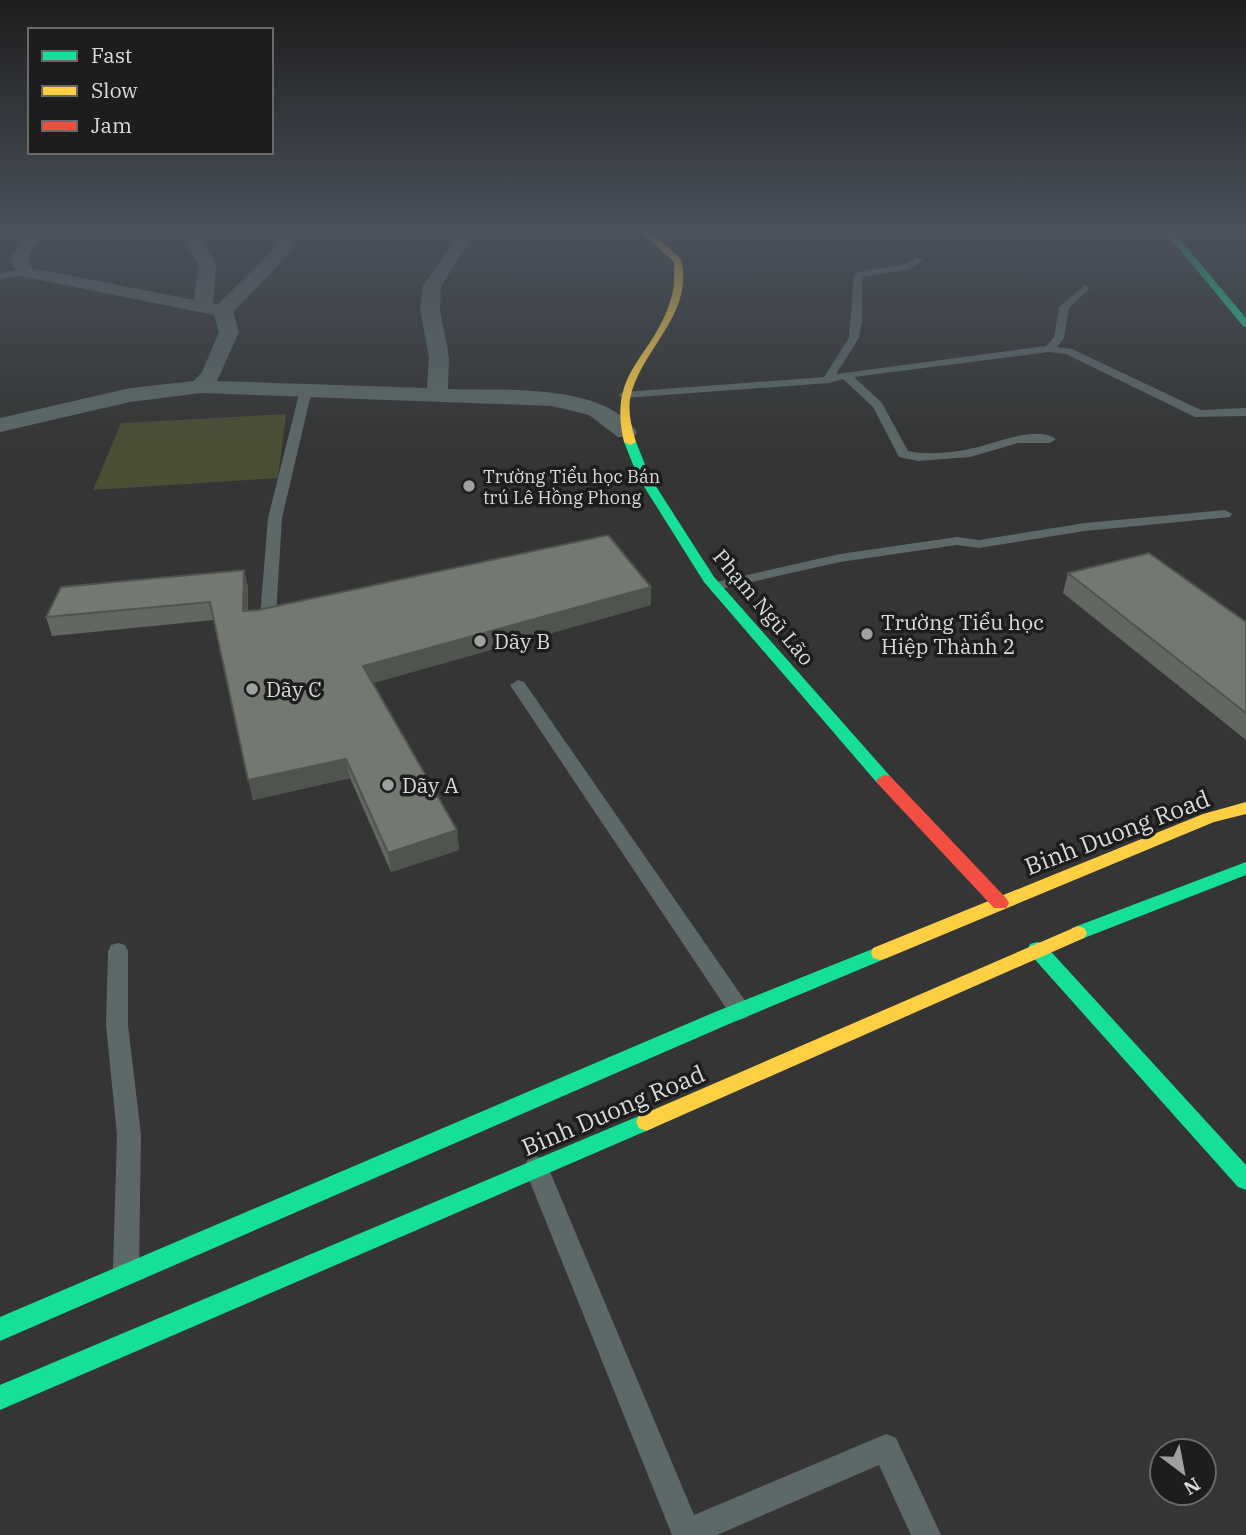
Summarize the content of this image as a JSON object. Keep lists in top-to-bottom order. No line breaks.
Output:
{"streets":{"main road":["Phạm Ngũ Lão","Binh Duong Road"]},"crossings":[["Phạm Ngũ Lão","Binh Duong Road"]],"places":["Trường Tiểu học Bán trú Lê Hồng Phong","Trường Tiểu học Hiệp Thành 2","Dãy B","Dãy C","Dãy A"],"legend":["Fast","Slow","Jam"],"north":"bottom right"}
